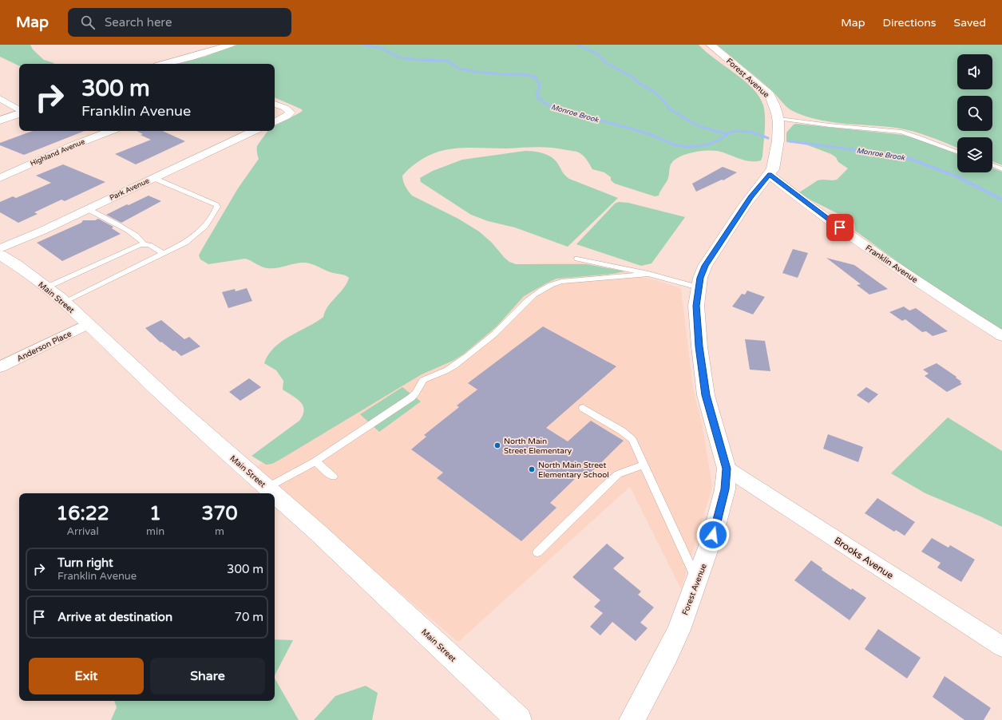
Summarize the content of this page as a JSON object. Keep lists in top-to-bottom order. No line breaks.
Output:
{"streets":{"street":["Forest Avenue","Highland Avenue","Park Avenue","Franklin Avenue","Main Street","Anderson Place","Brooks Avenue"]},"crossings":[["Forest Avenue","Franklin Avenue"],["Forest Avenue","Brooks Avenue"],["Main Street","Anderson Place"]],"water":["Monroe Brook"],"places":["North Main Street Elementary","North Main Street Elementary School"],"page":{"header":"Map","search":"Search here","nav":["Map","Directions","Saved"],"turn":["300 m","Franklin Avenue"],"eta":["16:22","Arrival","1","min","370","m"],"list":[{"name":"Turn right","note":"Franklin Avenue","value":"300 m"},{"name":"Arrive at destination","value":"70 m"}],"buttons":["Exit","Share"]}}
